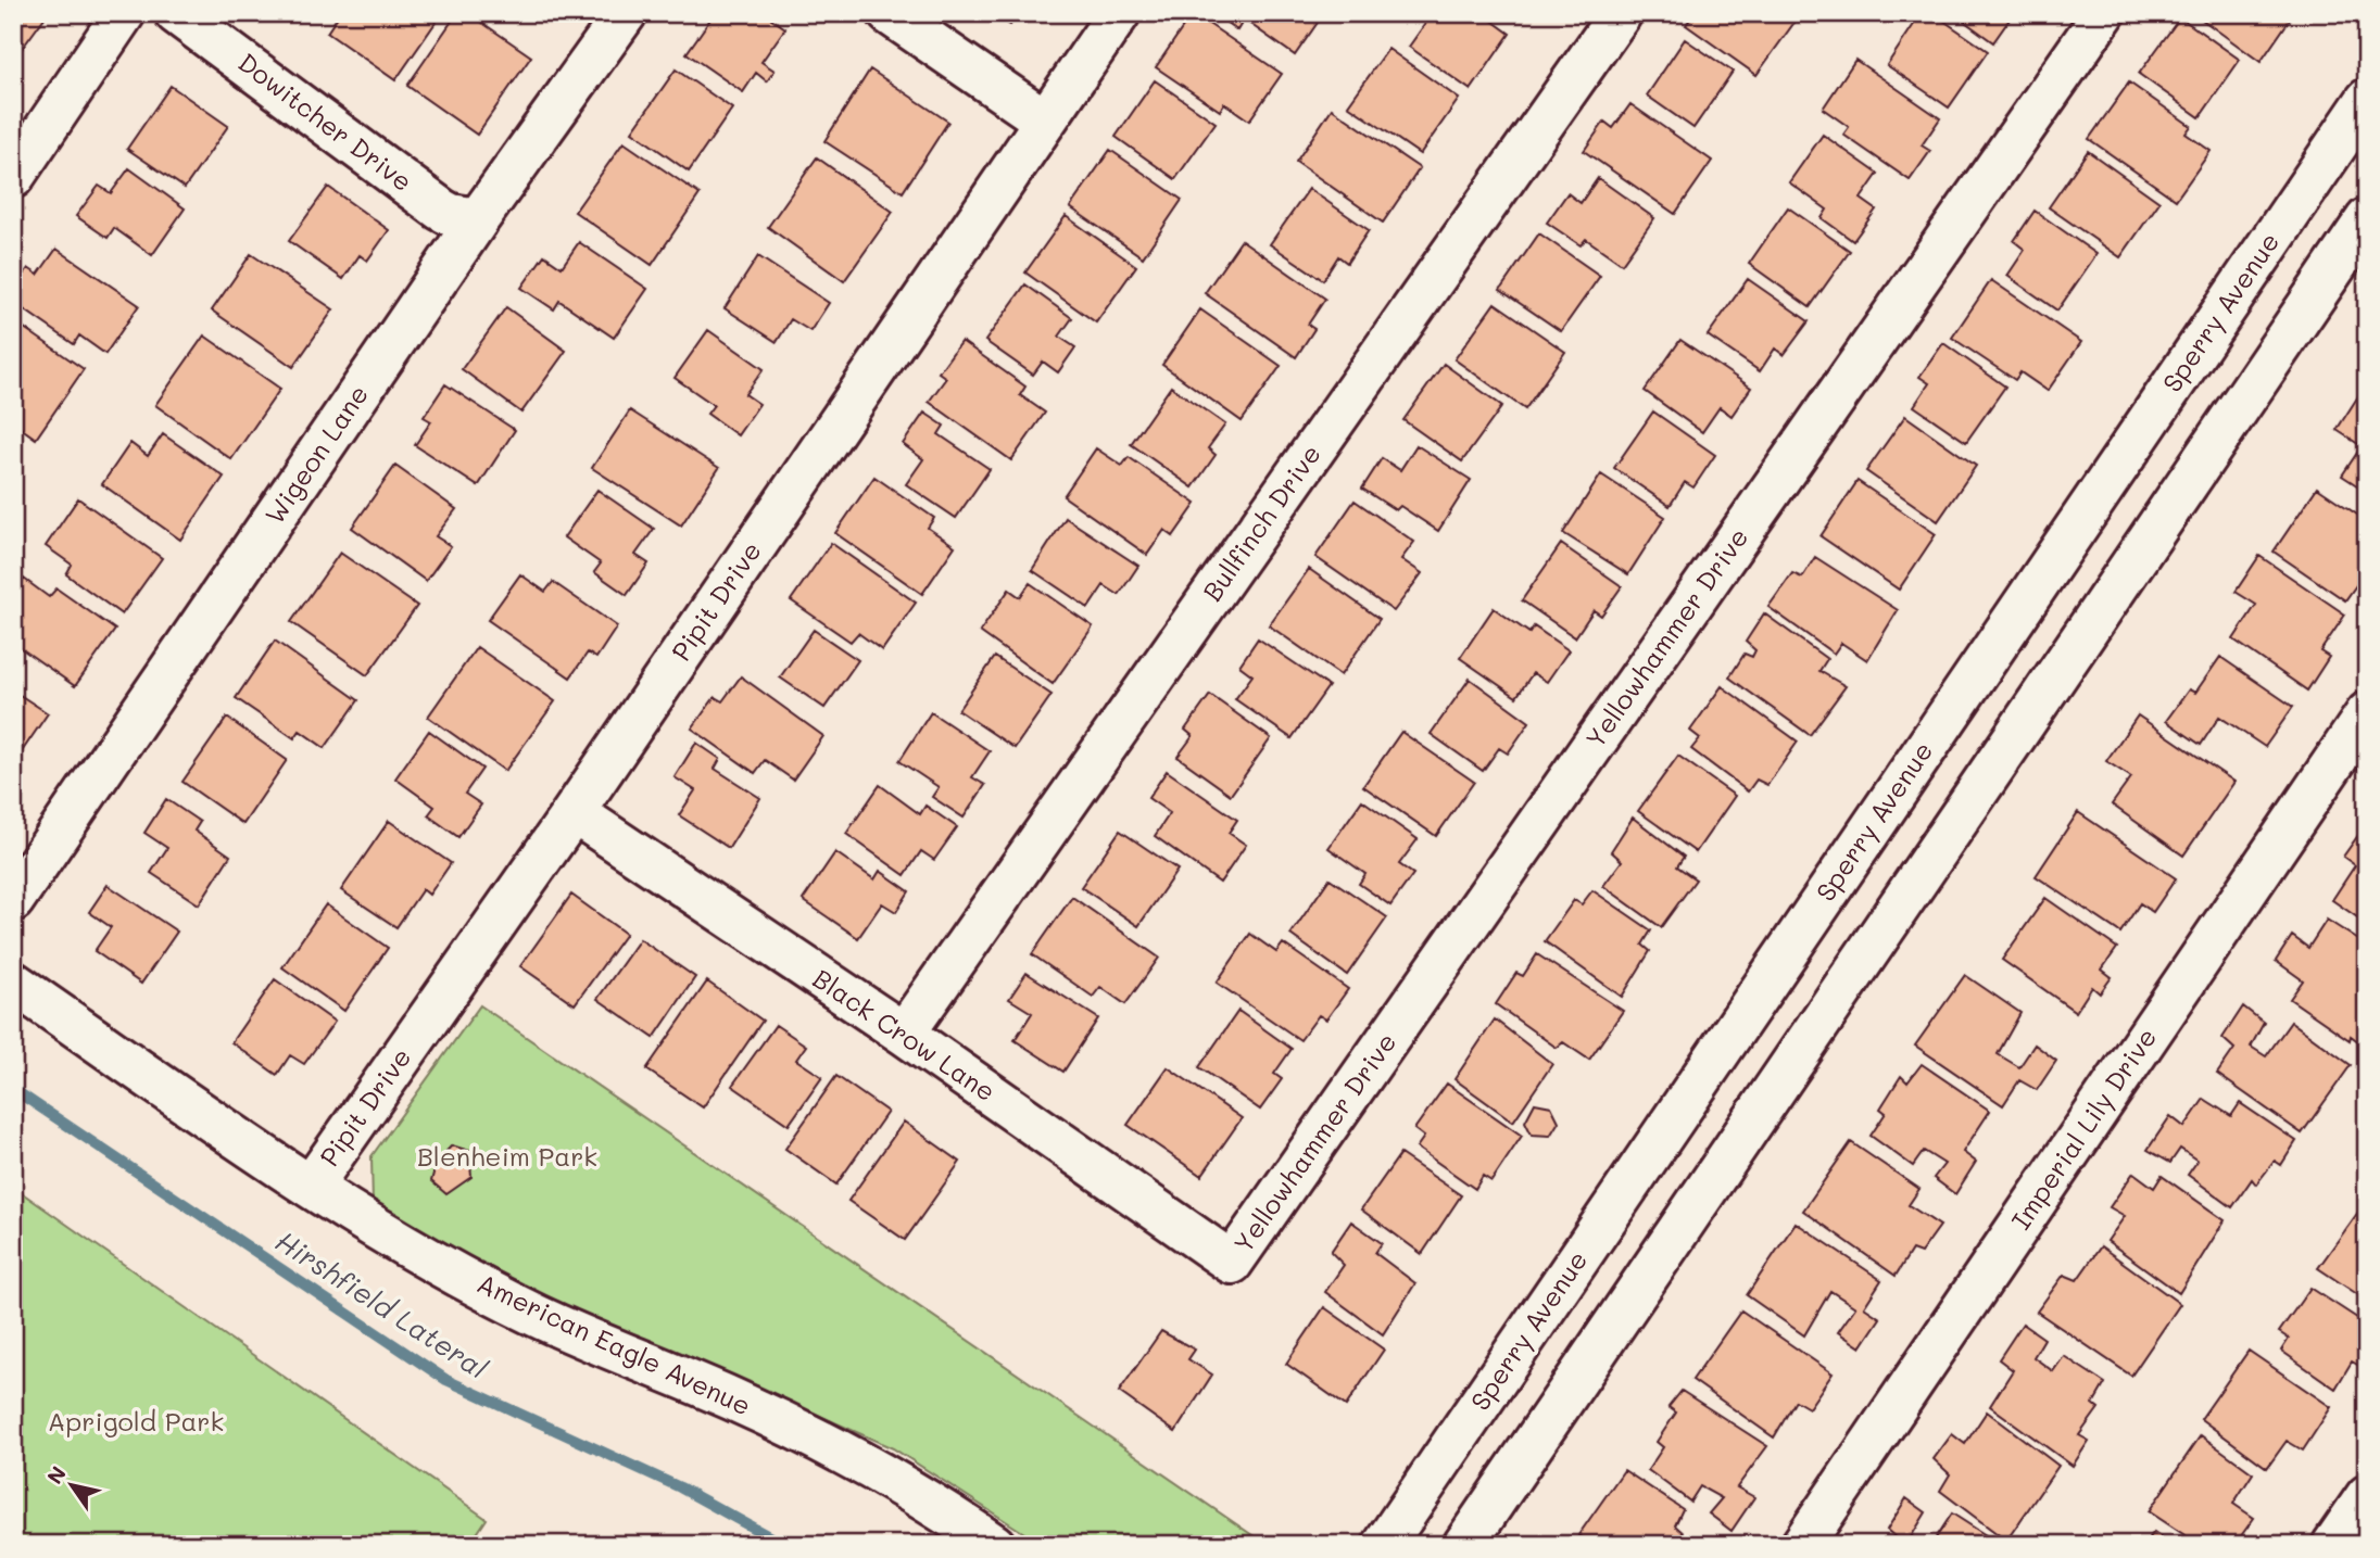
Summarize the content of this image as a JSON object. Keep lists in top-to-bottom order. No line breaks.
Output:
{"streets":{"street":["Dowitcher Drive","Sperry Avenue","Wigeon Lane","Bullfinch Drive","Pipit Drive","Yellowhammer Drive","Black Crow Lane","Imperial Lily Drive","American Eagle Avenue"]},"crossings":[["Dowitcher Drive","Wigeon Lane"],["Bullfinch Drive","Black Crow Lane"],["Pipit Drive","Black Crow Lane"],["Pipit Drive","American Eagle Avenue"],["Yellowhammer Drive","Black Crow Lane"]],"water":["Hirshfield Lateral"],"parks":["Blenheim Park","Aprigold Park"],"north":"top left"}
